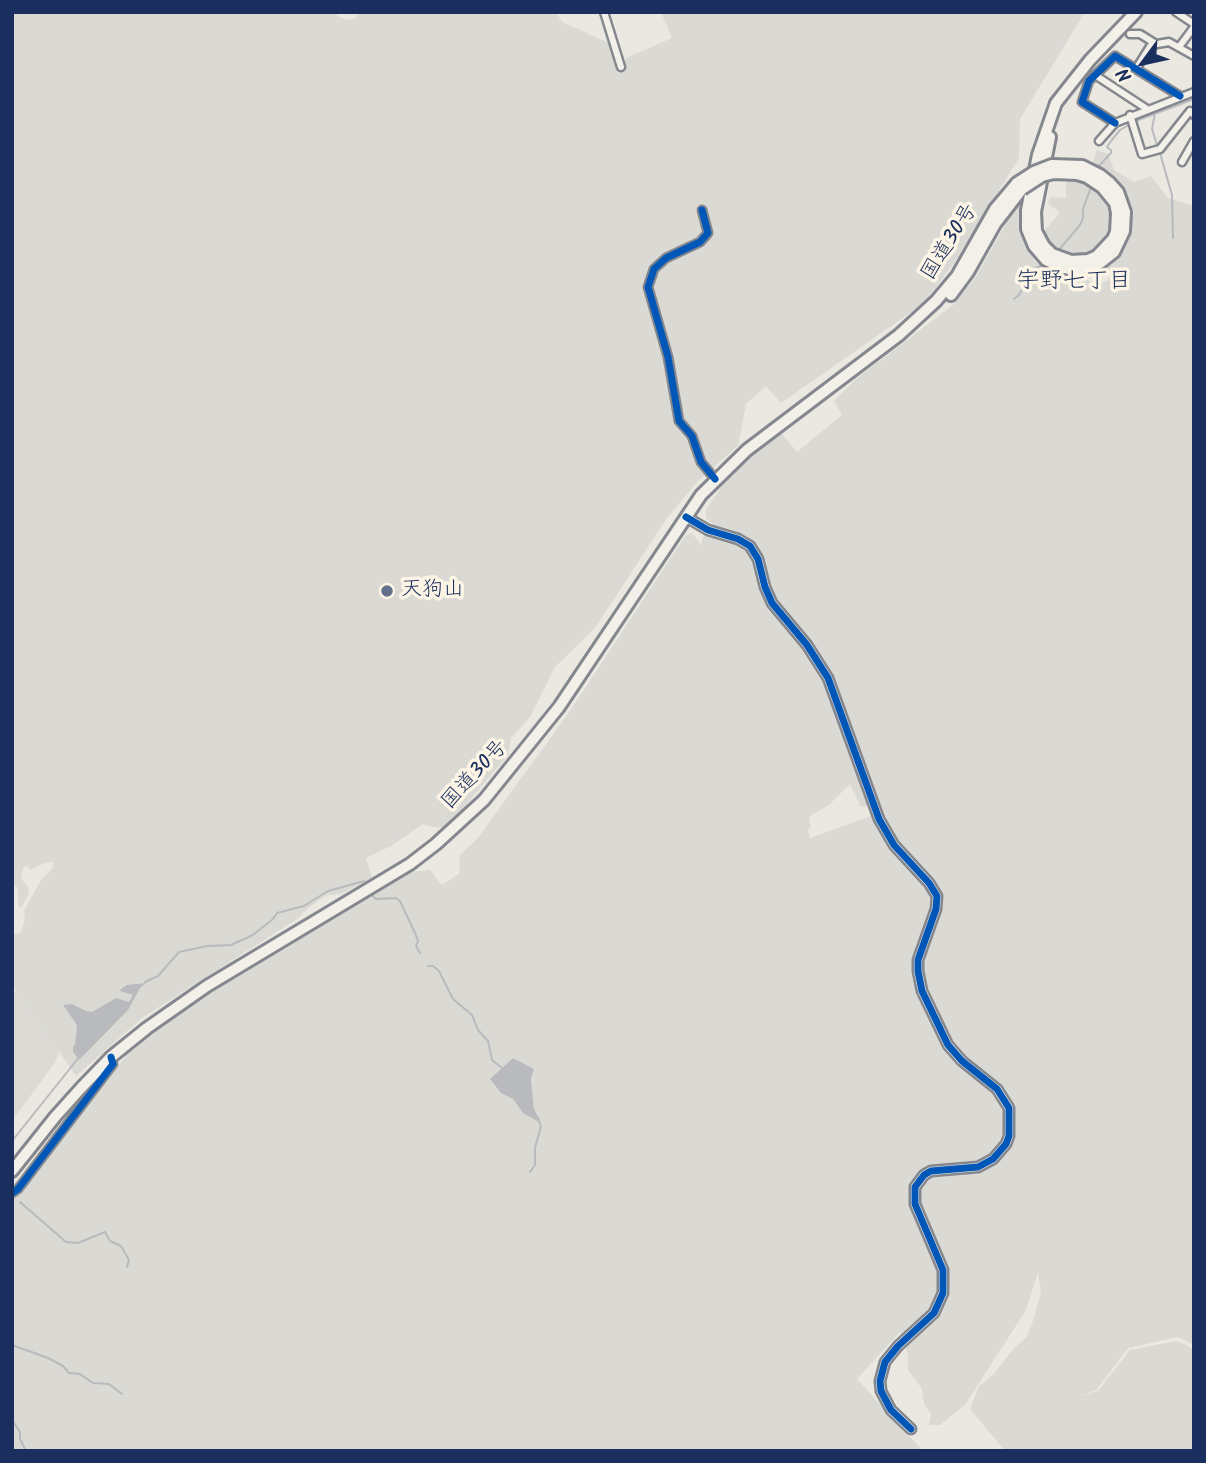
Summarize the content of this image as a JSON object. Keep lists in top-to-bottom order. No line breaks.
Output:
{"streets":{"highway":["国道30号"]},"districts":["宇野七丁目"],"places":["天狗山"],"north":"bottom left"}
